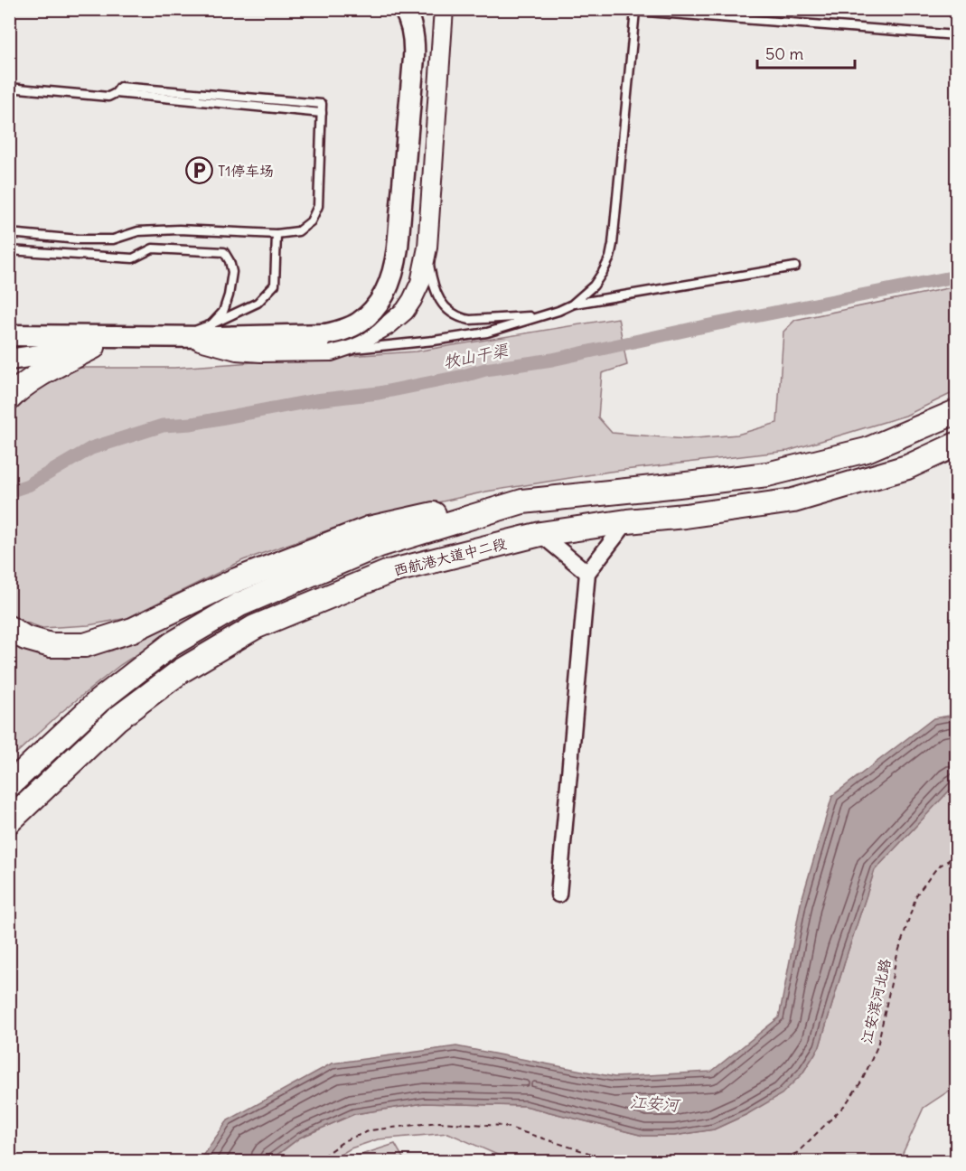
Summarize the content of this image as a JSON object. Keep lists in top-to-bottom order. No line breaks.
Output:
{"streets":{"main road":["西航港大道中二段"],"path":["江安滨河北路"]},"water":["牧山干渠","江安河"],"places":{"parking":["T1停车场"]},"scale_bar":"50 m"}
